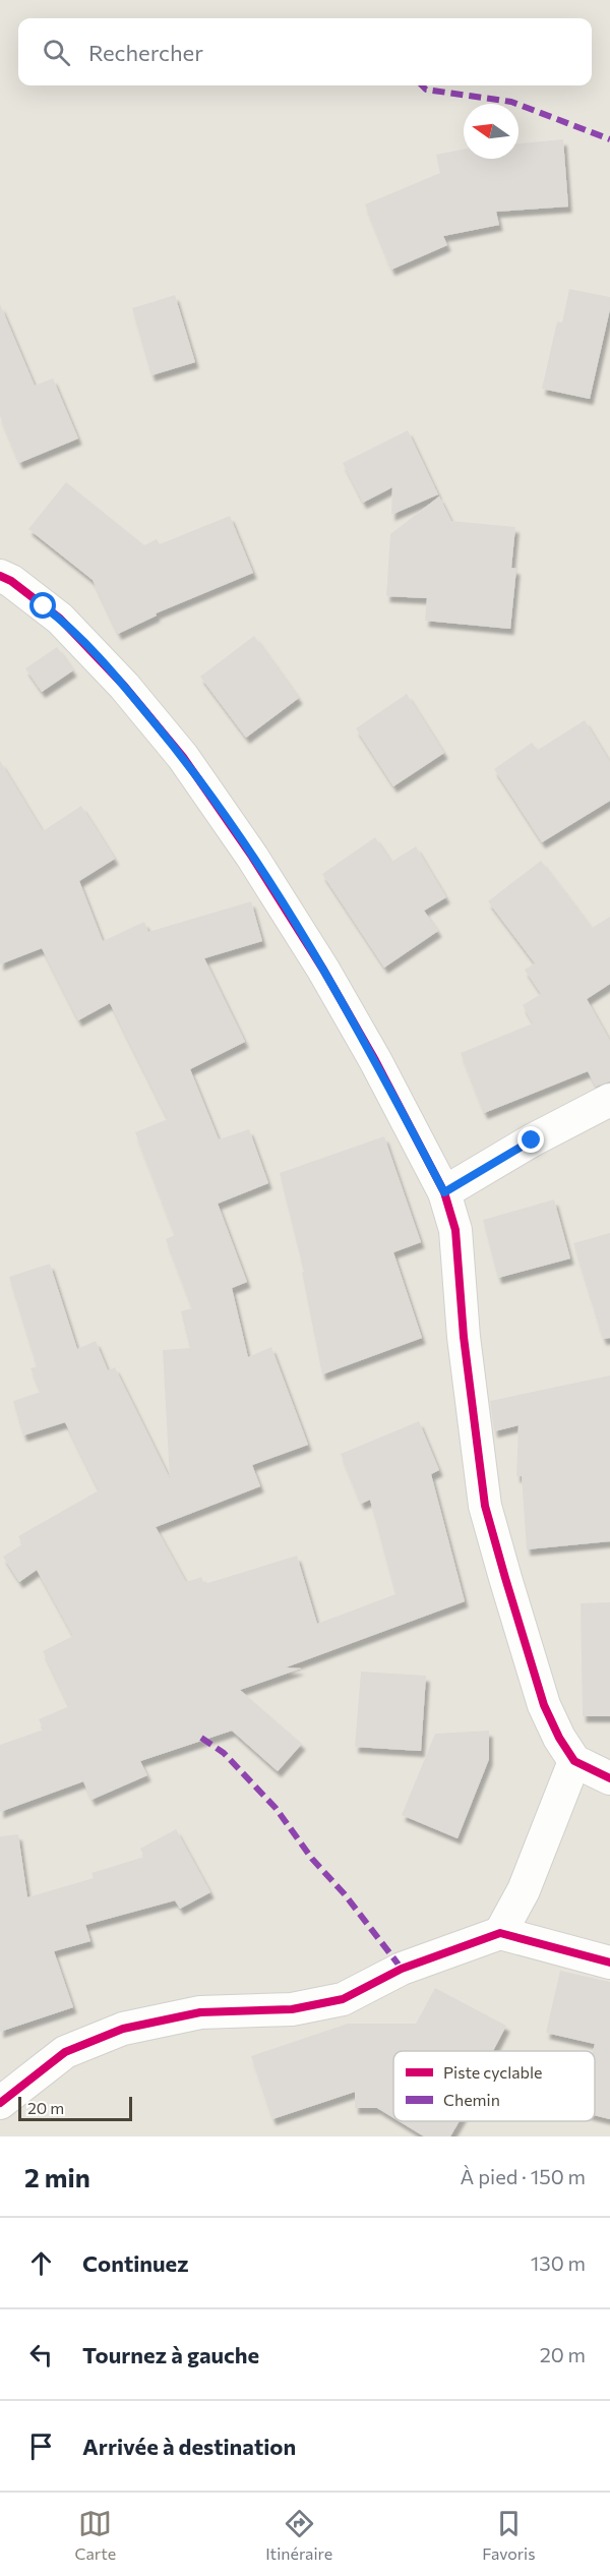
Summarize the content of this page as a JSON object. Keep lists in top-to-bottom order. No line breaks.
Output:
{"legend":["Piste cyclable","Chemin"],"scale_bar":"20 m","north":"left","page":{"search":"Rechercher","scale":"20 m","heading":["2 min","À pied · 150 m"],"list":[["Continuez","130 m"],["Tournez à gauche","20 m"],"Arrivée à destination"],"nav":["Carte","Itinéraire","Favoris"]}}
